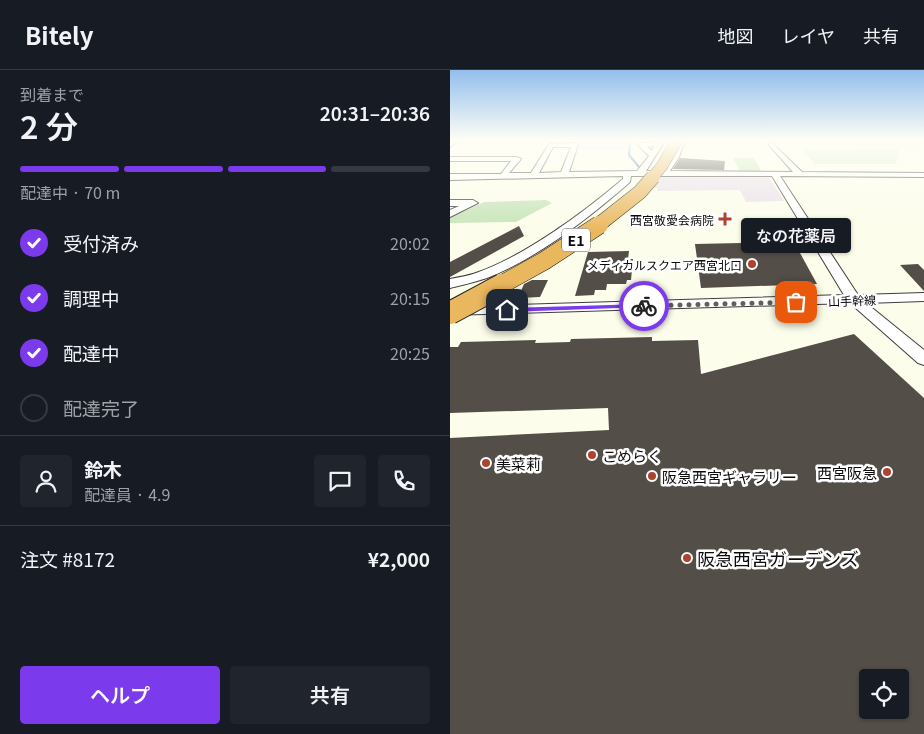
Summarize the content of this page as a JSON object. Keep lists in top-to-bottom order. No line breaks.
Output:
{"streets":{"highway":["E1"],"street":["山手幹線"]},"crossings":[["E1","山手幹線"]],"places":{"health":["西宮敬愛会病院"],"other":["メディカルスクエア西宮北口","なの花薬局","こめらく","美菜莉","西宮阪急","阪急西宮ギャラリー","阪急西宮ガーデンズ"]},"page":{"header":"Bitely","nav":["地図","レイヤ","共有"],"heading":["2 分","到着まで","20:31–20:36"],"panel":["鈴木","配達員 · 4.9","注文 #8172","¥2,000"],"bar":"配達中 · 70 m","list":[["受付済み","20:02"],["調理中","20:15"],["配達中","20:25"],"配達完了"],"bubble":"なの花薬局","buttons":["ヘルプ","共有"]}}
